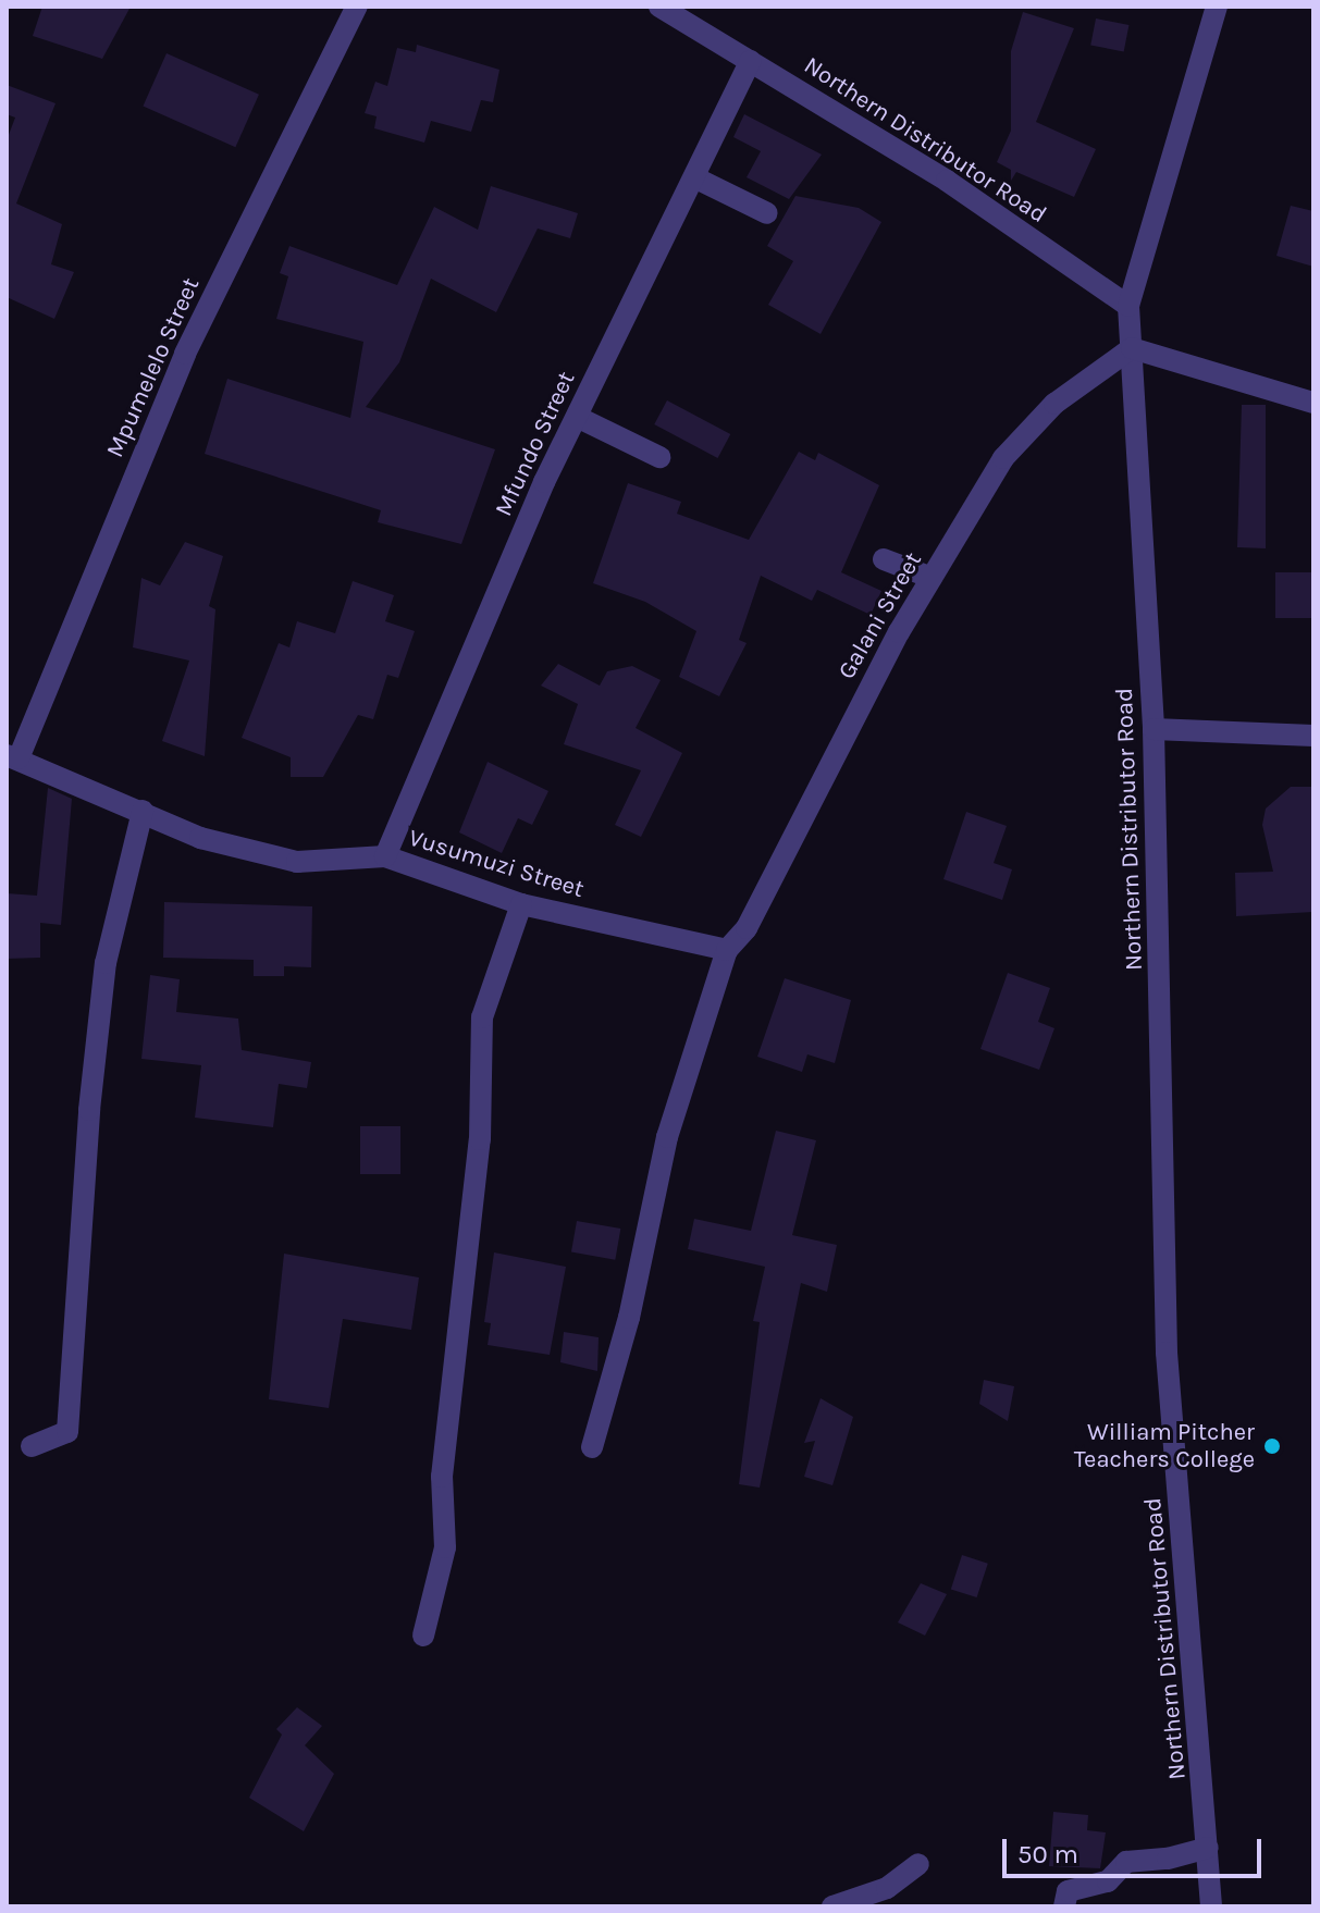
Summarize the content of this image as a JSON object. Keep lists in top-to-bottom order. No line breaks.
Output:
{"streets":{"street":["Northern Distributor Road","Mpumelelo Street","Mfundo Street","Galani Street","Vusumuzi Street"]},"crossings":[["Northern Distributor Road","Mfundo Street"],["Northern Distributor Road","Galani Street"],["Mpumelelo Street","Vusumuzi Street"],["Mfundo Street","Vusumuzi Street"],["Galani Street","Vusumuzi Street"]],"places":["William Pitcher Teachers College"],"scale_bar":"50 m"}
